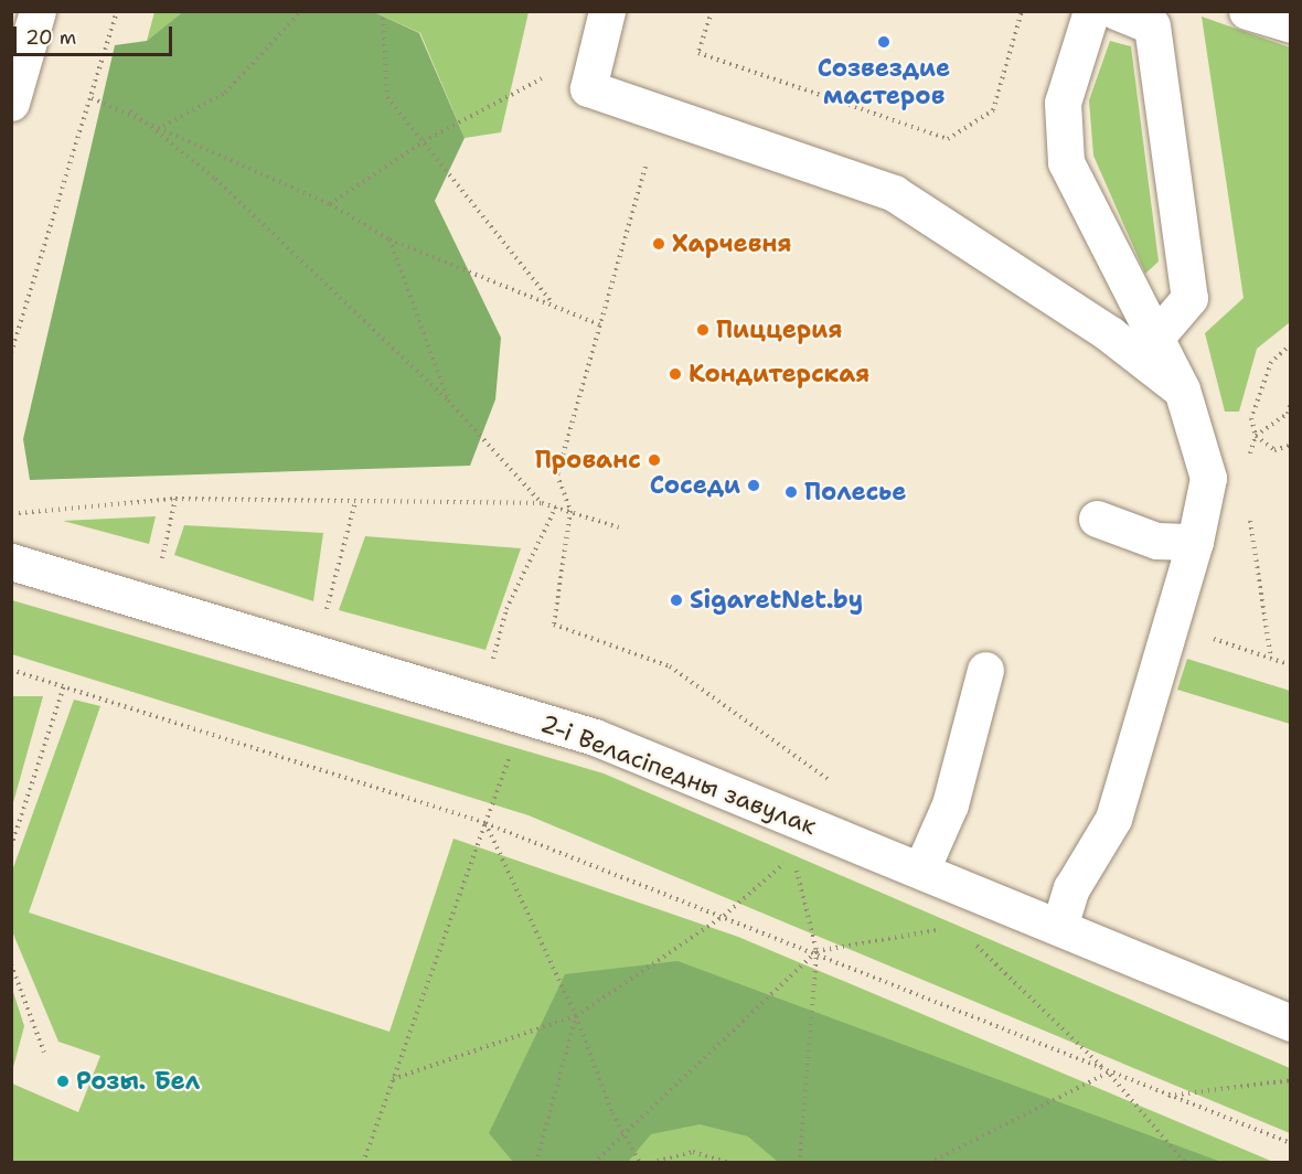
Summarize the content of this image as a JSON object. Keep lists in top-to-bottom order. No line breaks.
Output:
{"streets":{"street":["2-і Веласіпедны завулак"]},"places":["Созвездие мастеров","Харчевня","Пиццерия","Кондитерская","Прованс","Соседи","Полесье","SigaretNet.by","Розы. Бел"],"scale_bar":"20 m"}
